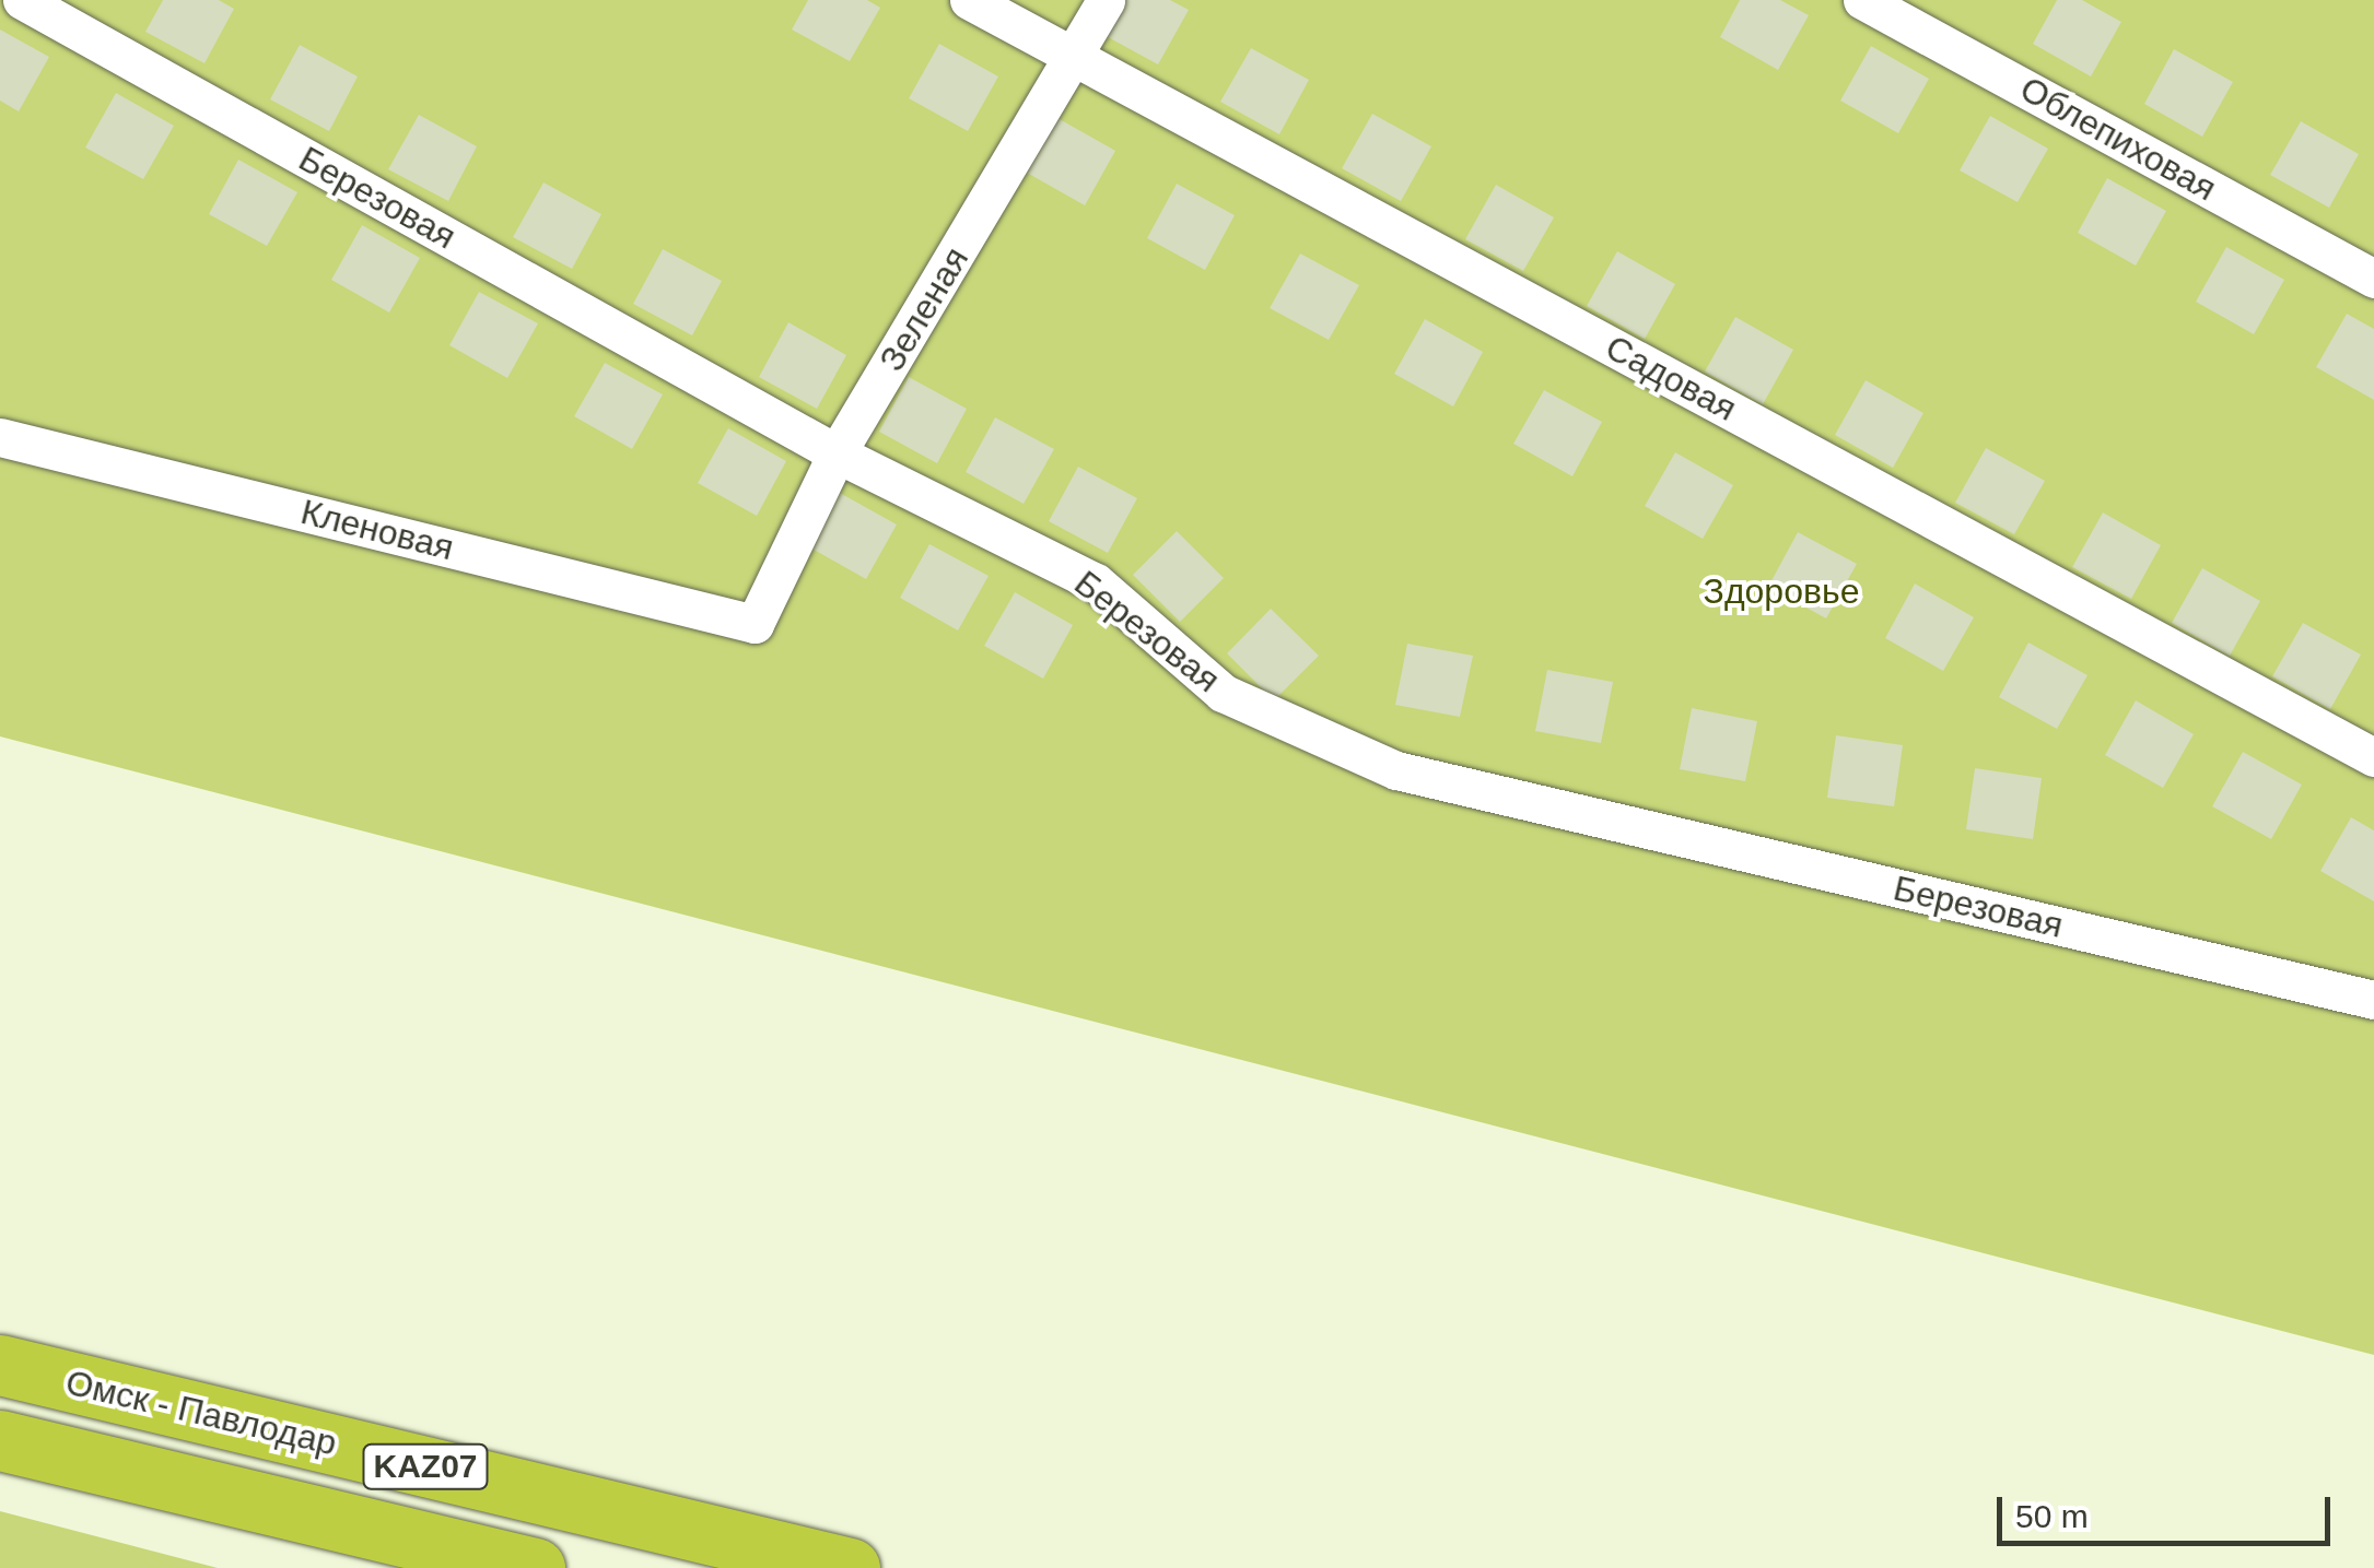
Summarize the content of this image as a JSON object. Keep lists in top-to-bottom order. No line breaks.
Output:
{"streets":{"highway":["Омск - Павлодар","KAZ07"],"street":["Облепиховая","Березовая","Зеленая","Садовая","Кленовая"]},"crossings":[["Березовая","Зеленая"],["Зеленая","Садовая"],["Зеленая","Кленовая"]],"parks":["Здоровье"],"scale_bar":"50 m"}
